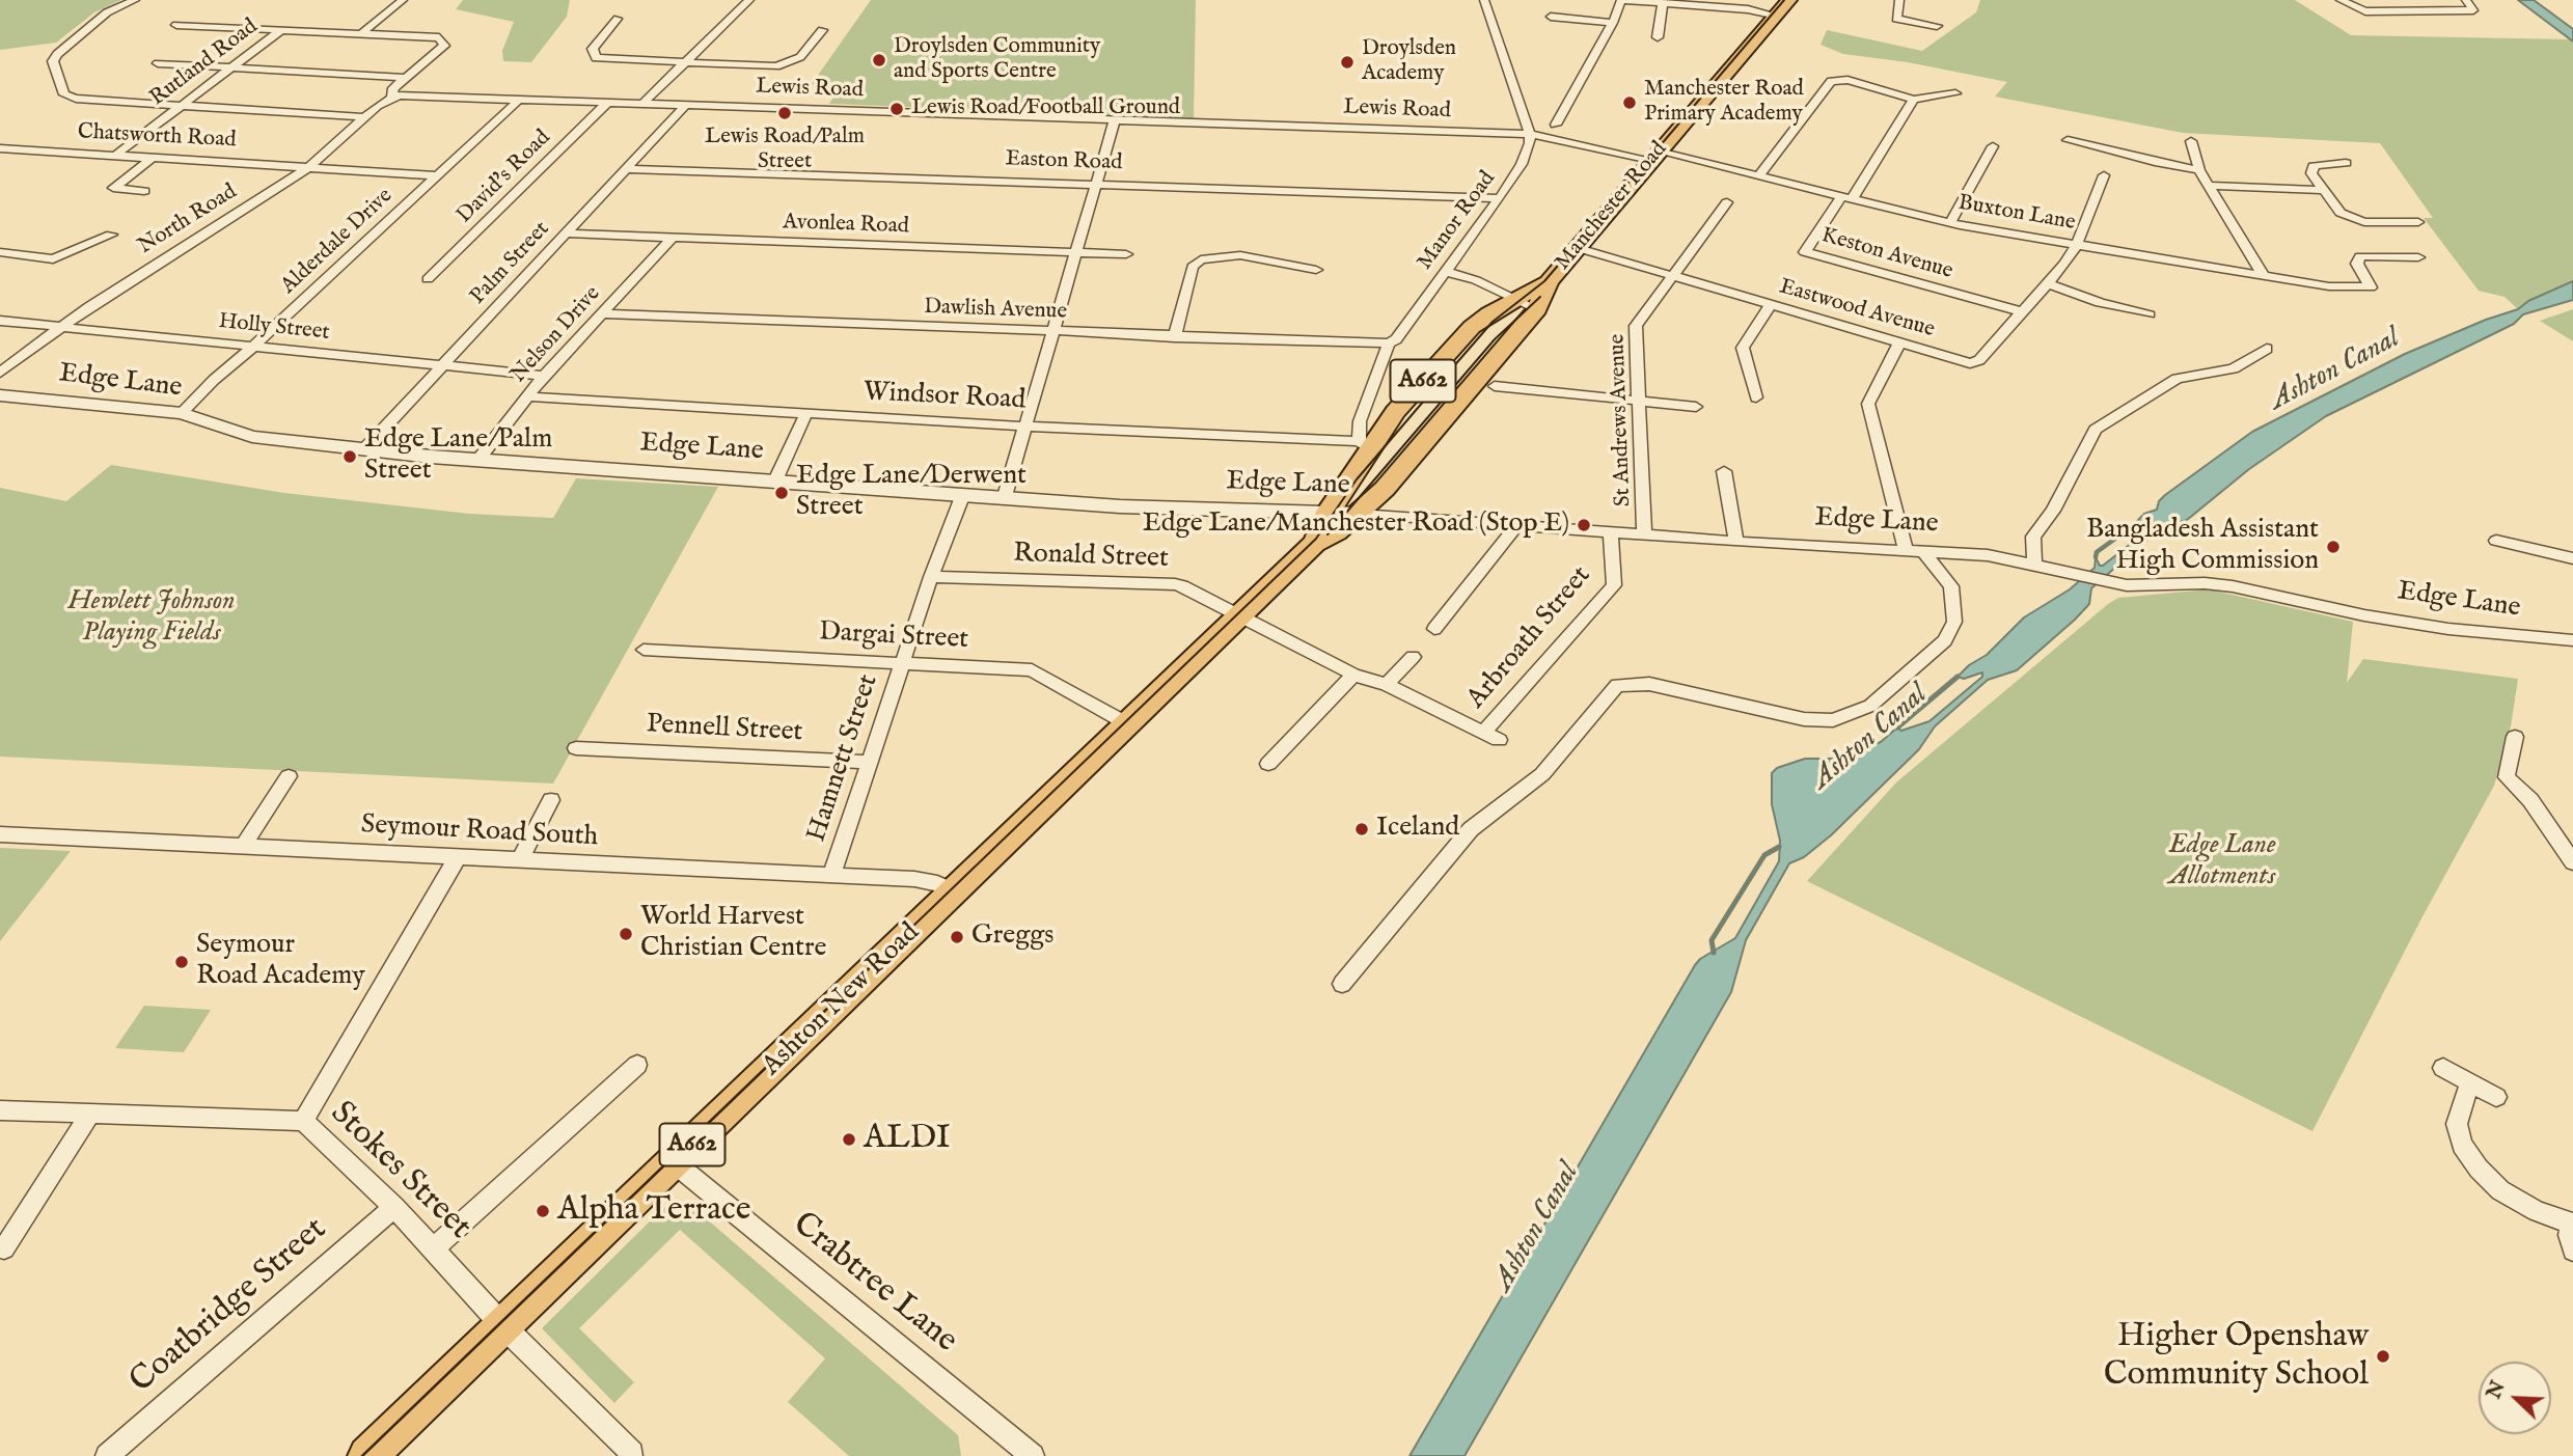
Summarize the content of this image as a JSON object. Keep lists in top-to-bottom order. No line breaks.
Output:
{"streets":{"main road":["Manchester Road","A662","Ashton New Road"],"street":["Rutland Road","Lewis Road","Chatsworth Road","Easton Road","David's Road","Buxton Lane","North Road","Manor Road","Avonlea Road","Alderdale Drive","Keston Avenue","Palm Street","Eastwood Avenue","Dawlish Avenue","Holly Street","Nelson Drive","Edge Lane","Windsor Road","St Andrews Avenue","Ronald Street","Dargai Street","Arbroath Street","Pennell Street","Hamnett Street","Seymour Road South","Stokes Street","Crabtree Lane","Coatbridge Street"]},"crossings":[["Rutland Road","Chatsworth Road"],["Lewis Road","David's Road"],["Lewis Road","Manchester Road"],["Lewis Road","Buxton Lane"],["Lewis Road","North Road"],["Lewis Road","Manor Road"],["Lewis Road","Alderdale Drive"],["Lewis Road","Palm Street"],["Chatsworth Road","North Road"],["Chatsworth Road","Alderdale Drive"],["Easton Road","Manor Road"],["Easton Road","Palm Street"],["Manchester Road","Buxton Lane"],["Manchester Road","Manor Road"],["Manchester Road","Eastwood Avenue"],["Manchester Road","Edge Lane"],["Manchester Road","Windsor Road"],["Manchester Road","Ashton New Road"],["Buxton Lane","Keston Avenue"],["Buxton Lane","Eastwood Avenue"],["North Road","Holly Street"],["Manor Road","Dawlish Avenue"],["Manor Road","Windsor Road"],["Avonlea Road","Palm Street"],["Avonlea Road","Nelson Drive"],["Alderdale Drive","Holly Street"],["Alderdale Drive","Edge Lane"],["Keston Avenue","Eastwood Avenue"],["Palm Street","Holly Street"],["Palm Street","Edge Lane"],["Eastwood Avenue","St Andrews Avenue"],["Dawlish Avenue","Nelson Drive"],["Holly Street","Nelson Drive"],["Nelson Drive","Edge Lane"],["Nelson Drive","Windsor Road"],["Edge Lane","St Andrews Avenue"],["Edge Lane","Arbroath Street"],["Edge Lane","Hamnett Street"],["Ronald Street","Arbroath Street"],["Ronald Street","Hamnett Street"],["Ronald Street","Ashton New Road"],["Dargai Street","Hamnett Street"],["Dargai Street","Ashton New Road"],["Pennell Street","Hamnett Street"],["Hamnett Street","Seymour Road South"],["Seymour Road South","Ashton New Road"],["Ashton New Road","Stokes Street"],["Ashton New Road","Crabtree Lane"],["Stokes Street","Coatbridge Street"]],"water":["Ashton Canal"],"parks":["Hewlett Johnson Playing Fields","Edge Lane Allotments"],"places":["Droylsden Community and Sports Centre","Droylsden Academy","Manchester Road Primary Academy","Lewis Road/Football Ground","Lewis Road/Palm Street","Edge Lane/Palm Street","Edge Lane/Derwent Street","Edge Lane/Manchester Road (Stop E)","Bangladesh Assistant High Commission","Iceland","World Harvest Christian Centre","Greggs","Seymour Road Academy","ALDI","Alpha Terrace","Higher Openshaw Community School"],"north":"top left"}
